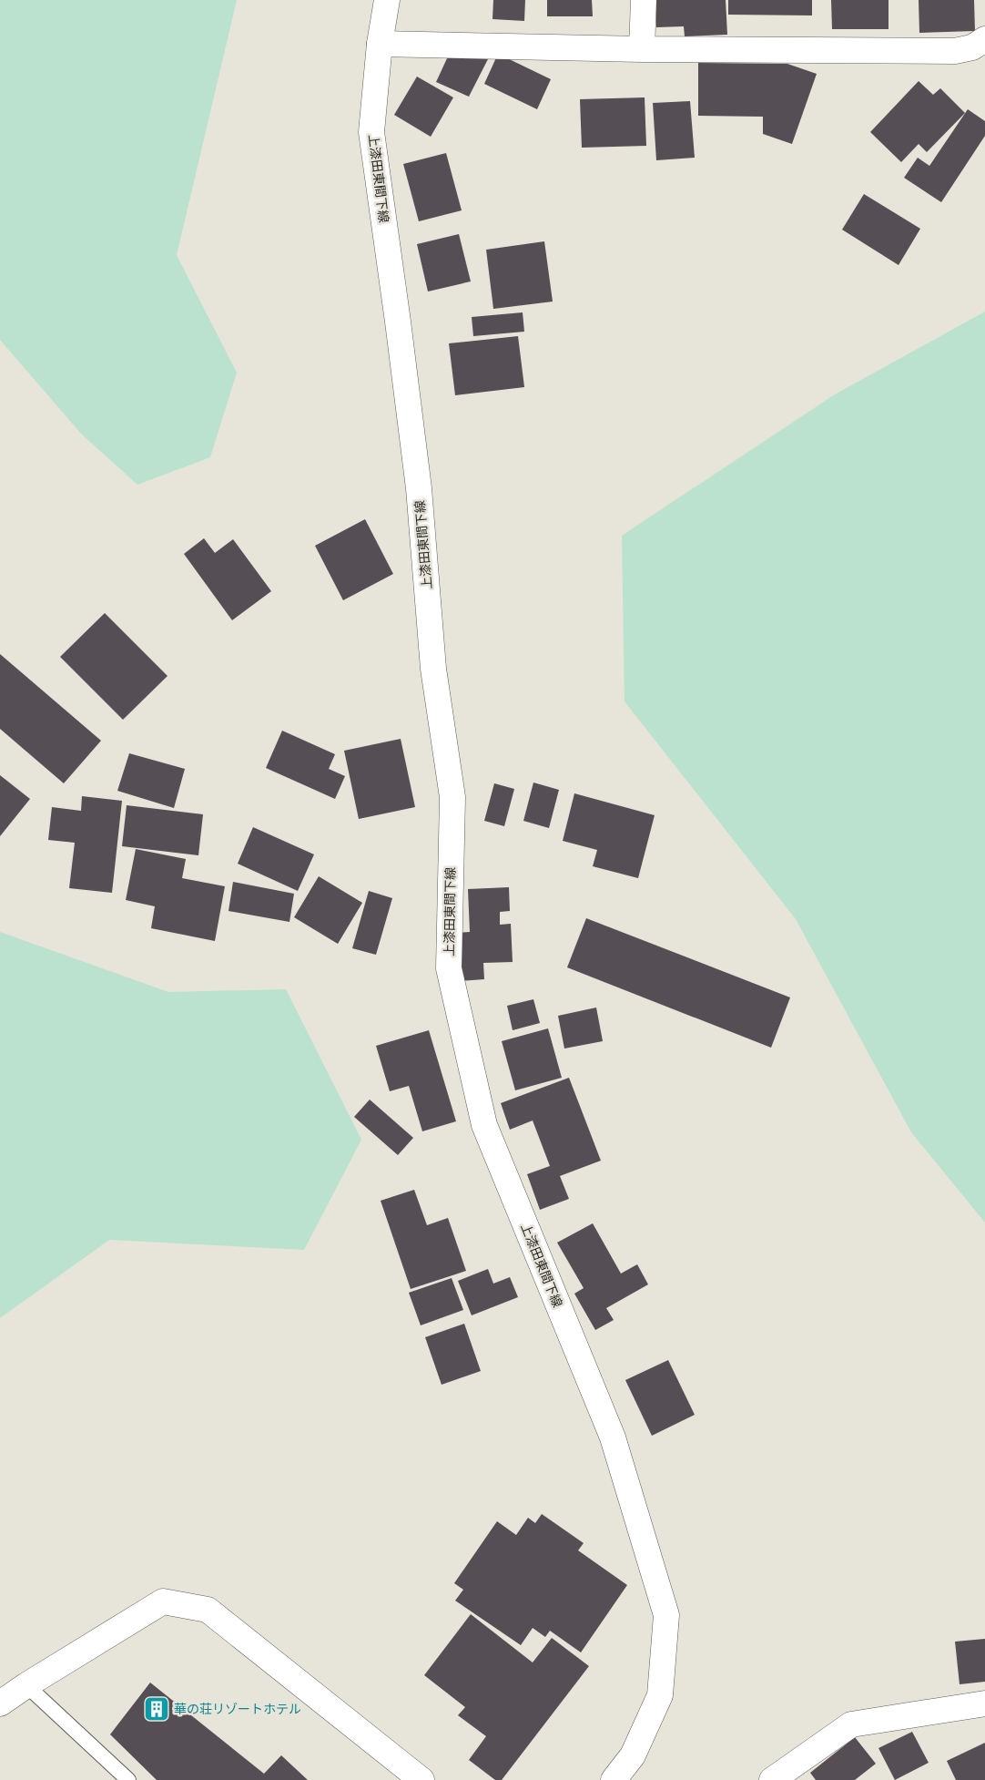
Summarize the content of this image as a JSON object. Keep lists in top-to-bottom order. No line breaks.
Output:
{"streets":{"main road":["上漆田東間下線"]},"places":{"building":["華の荘リゾートホテル"]}}
